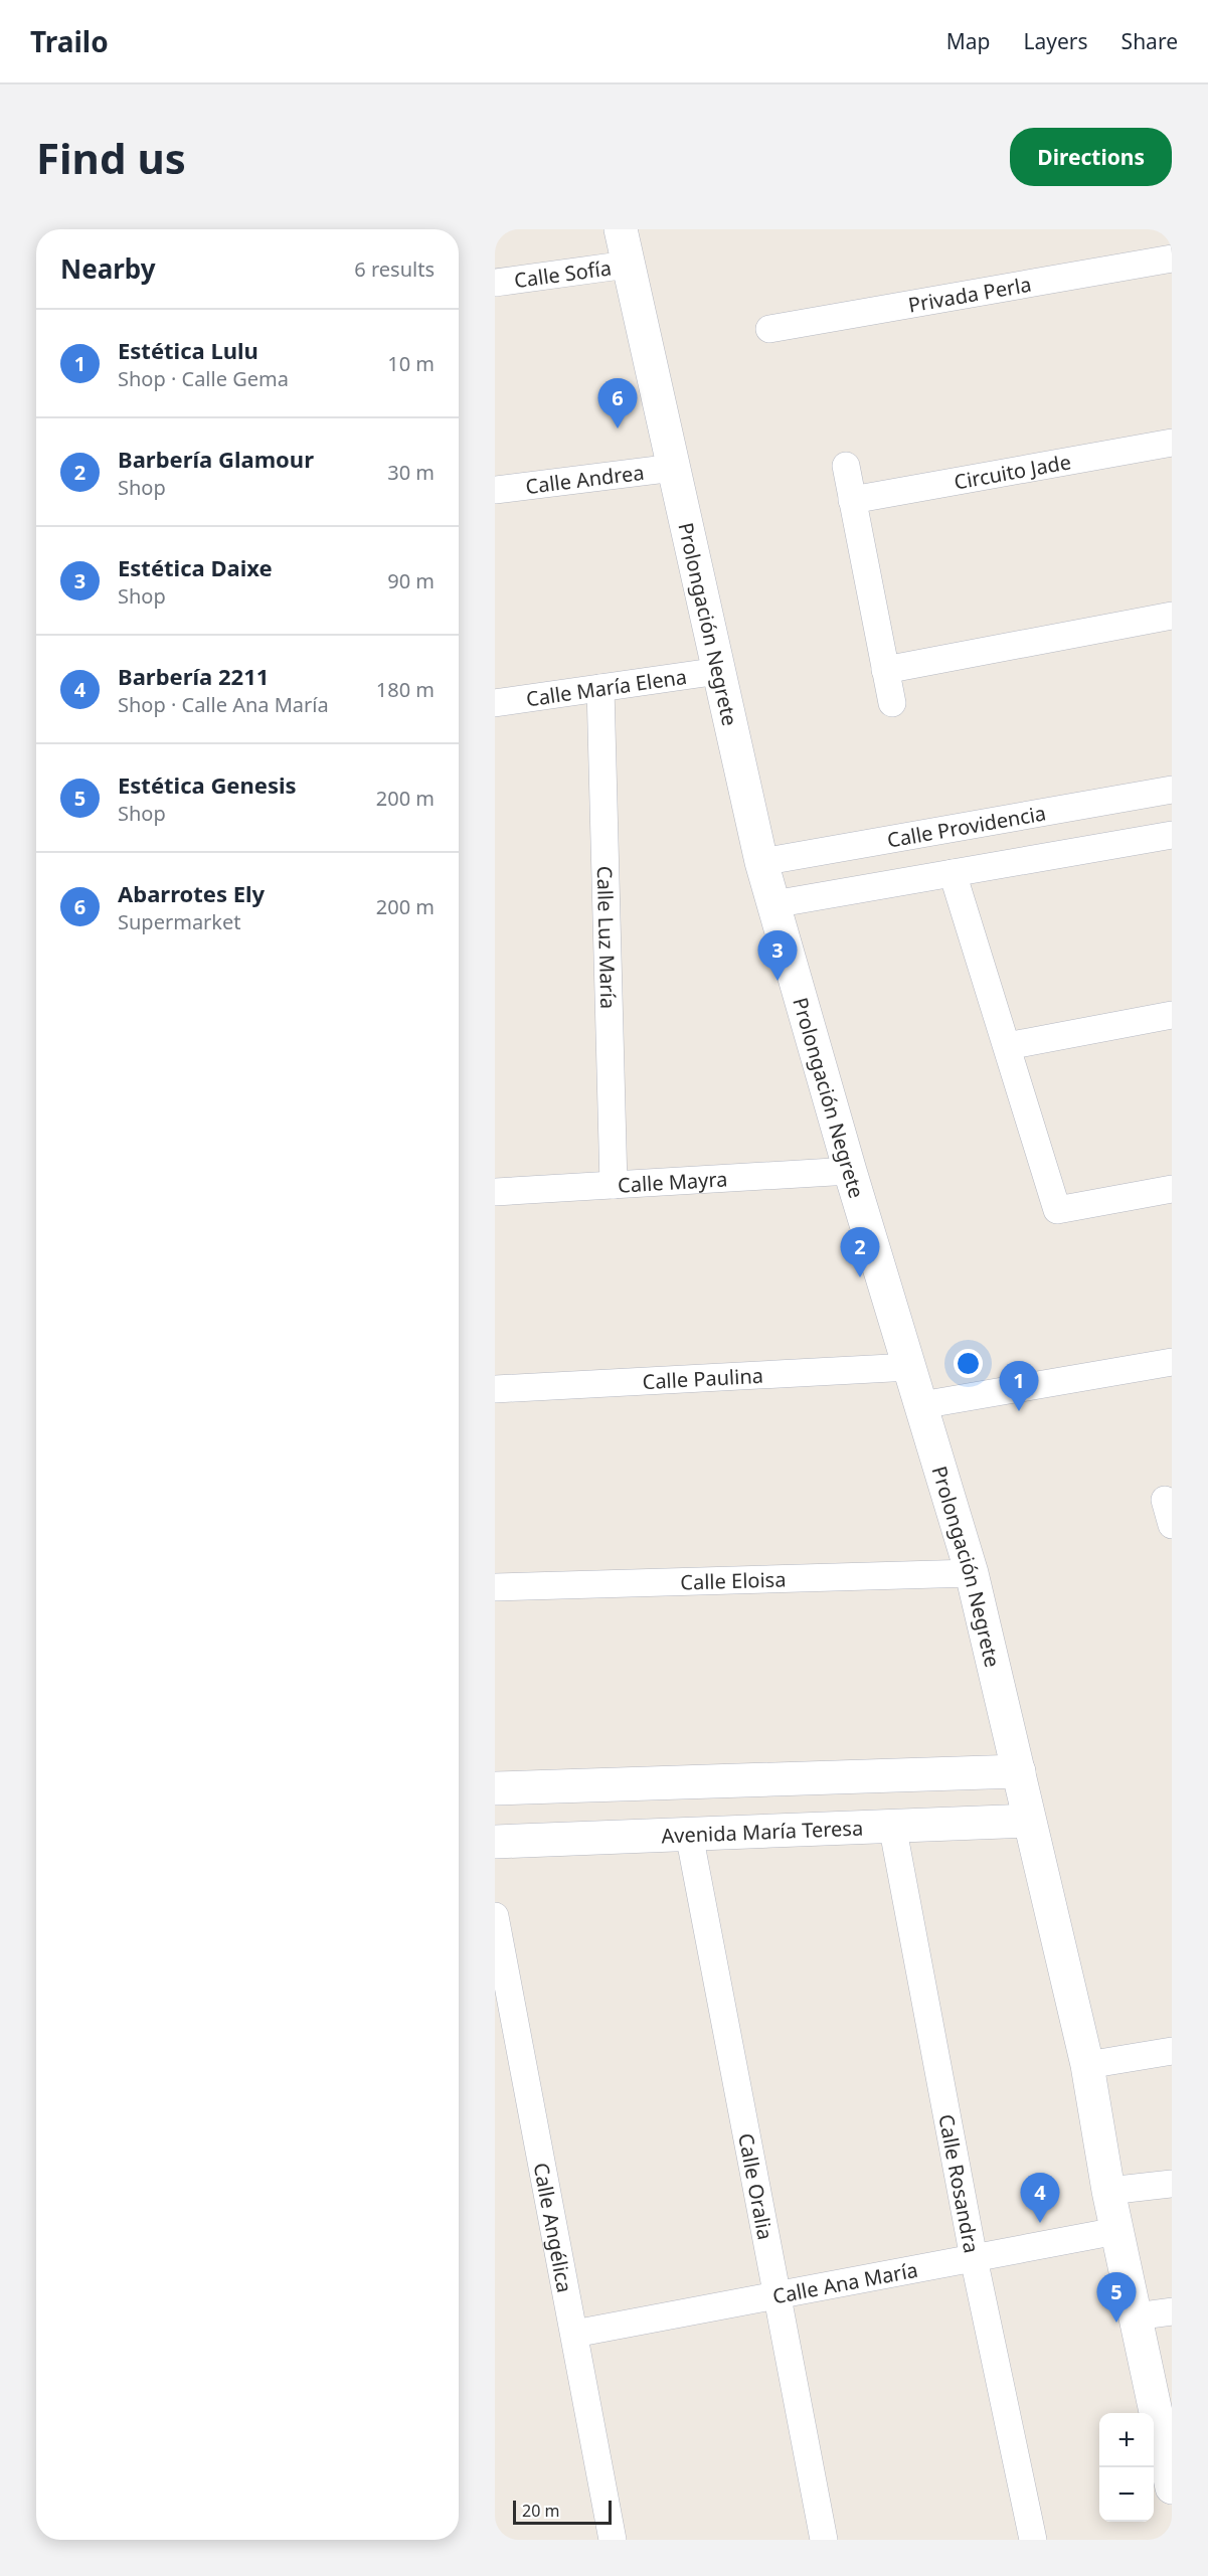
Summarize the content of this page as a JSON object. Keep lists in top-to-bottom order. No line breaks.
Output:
{"streets":{"street":["Calle Sofía","Privada Perla","Circuito Jade","Calle Andrea","Prolongación Negrete","Calle María Elena","Calle Providencia","Calle Luz María","Calle Mayra","Calle Paulina","Calle Eloisa","Avenida María Teresa","Calle Rosandra","Calle Oralia","Calle Angélica","Calle Ana María"]},"crossings":[["Calle Sofía","Prolongación Negrete"],["Calle Andrea","Prolongación Negrete"],["Prolongación Negrete","Calle María Elena"],["Prolongación Negrete","Calle Providencia"],["Prolongación Negrete","Calle Mayra"],["Prolongación Negrete","Calle Paulina"],["Prolongación Negrete","Calle Eloisa"],["Prolongación Negrete","Avenida María Teresa"],["Prolongación Negrete","Calle Ana María"],["Calle María Elena","Calle Luz María"],["Calle Luz María","Calle Mayra"],["Avenida María Teresa","Calle Rosandra"],["Avenida María Teresa","Calle Oralia"],["Calle Rosandra","Calle Ana María"],["Calle Oralia","Calle Ana María"],["Calle Angélica","Calle Ana María"]],"scale_bar":"20 m","page":{"header":"Trailo","nav":["Map","Layers","Share"],"buttons":"Directions","title":"Find us","heading":["Nearby","6 results"],"list":[{"mark":"1","name":"Estética Lulu","note":"Shop · Calle Gema","value":"10 m"},{"mark":"2","name":"Barbería Glamour","note":"Shop","value":"30 m"},{"mark":"3","name":"Estética Daixe","note":"Shop","value":"90 m"},{"mark":"4","name":"Barbería 2211","note":"Shop · Calle Ana María","value":"180 m"},{"mark":"5","name":"Estética Genesis","note":"Shop","value":"200 m"},{"mark":"6","name":"Abarrotes Ely","note":"Supermarket","value":"200 m"}],"pins":["6","3","2","1","4","5"],"map_buttons":["+","−"],"scale":"20 m"}}
